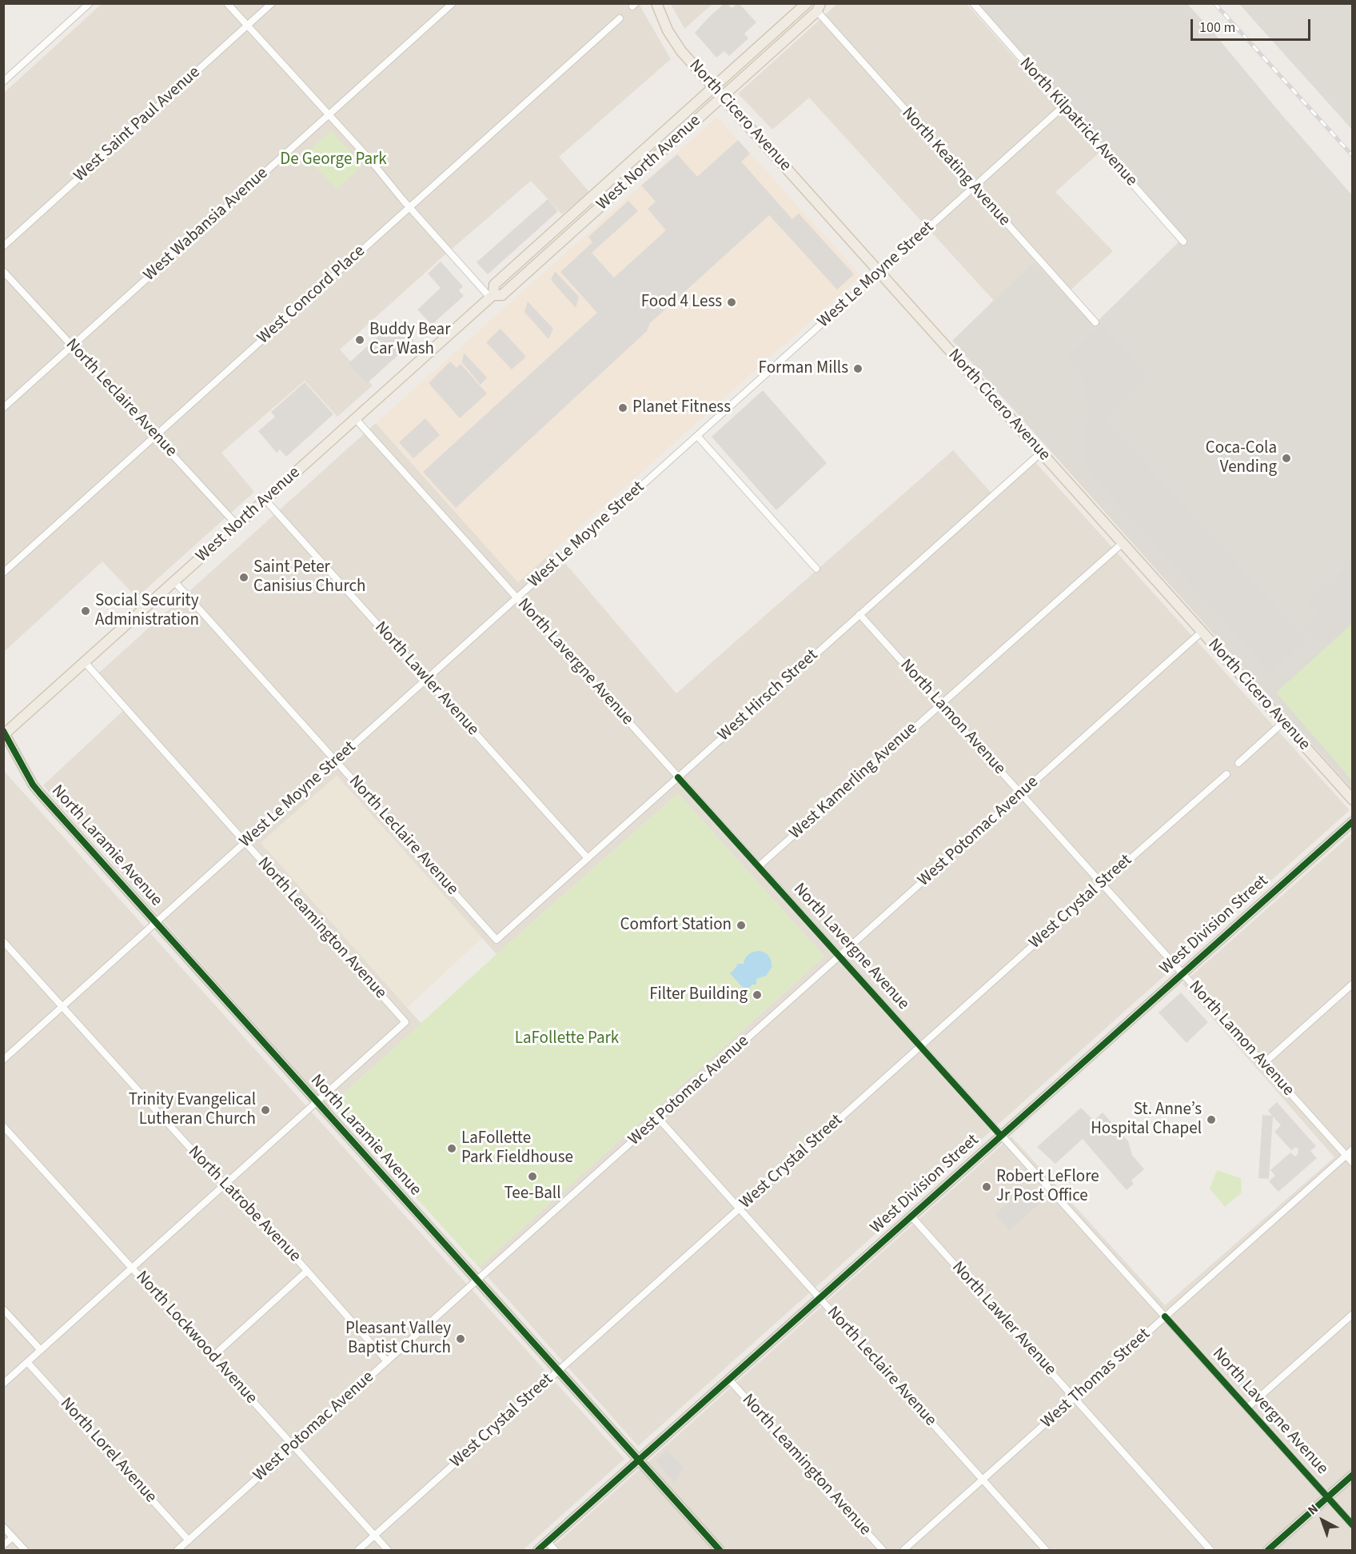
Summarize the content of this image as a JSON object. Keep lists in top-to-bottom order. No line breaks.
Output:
{"streets":{"main road":["North Cicero Avenue","West North Avenue"],"street":["North Kilpatrick Avenue","West Saint Paul Avenue","North Keating Avenue","West Wabansia Avenue","West Le Moyne Street","West Concord Place","North Leclaire Avenue","North Lavergne Avenue","North Lawler Avenue","West Hirsch Street","North Lamon Avenue","West Kamerling Avenue","West Potomac Avenue","North Laramie Avenue","West Crystal Street","West Division Street","North Leamington Avenue","North Latrobe Avenue","North Lockwood Avenue","West Thomas Street","North Lorel Avenue"]},"crossings":[["North Cicero Avenue","West North Avenue"],["North Cicero Avenue","West Le Moyne Street"],["North Cicero Avenue","West Hirsch Street"],["North Cicero Avenue","West Kamerling Avenue"],["North Cicero Avenue","West Potomac Avenue"],["North Kilpatrick Avenue","West Le Moyne Street"],["West North Avenue","North Keating Avenue"],["West North Avenue","North Leclaire Avenue"],["West North Avenue","North Lavergne Avenue"],["West North Avenue","North Lawler Avenue"],["West North Avenue","North Laramie Avenue"],["West North Avenue","North Leamington Avenue"],["North Keating Avenue","West Le Moyne Street"],["West Wabansia Avenue","North Leclaire Avenue"],["West Le Moyne Street","North Leclaire Avenue"],["West Le Moyne Street","North Lavergne Avenue"],["West Le Moyne Street","North Lawler Avenue"],["West Le Moyne Street","North Laramie Avenue"],["West Le Moyne Street","North Leamington Avenue"],["West Le Moyne Street","North Latrobe Avenue"],["West Concord Place","North Leclaire Avenue"],["North Leclaire Avenue","West Hirsch Street"],["North Leclaire Avenue","West Potomac Avenue"],["North Leclaire Avenue","West Crystal Street"],["North Leclaire Avenue","West Division Street"],["North Leclaire Avenue","West Thomas Street"],["North Lavergne Avenue","West Hirsch Street"],["North Lavergne Avenue","West Kamerling Avenue"],["North Lavergne Avenue","West Potomac Avenue"],["North Lavergne Avenue","West Crystal Street"],["North Lavergne Avenue","West Division Street"],["North Lavergne Avenue","West Thomas Street"],["North Lawler Avenue","West Hirsch Street"],["North Lawler Avenue","West Division Street"],["North Lawler Avenue","West Thomas Street"],["West Hirsch Street","North Lamon Avenue"],["North Lamon Avenue","West Kamerling Avenue"],["North Lamon Avenue","West Potomac Avenue"],["North Lamon Avenue","West Crystal Street"],["North Lamon Avenue","West Division Street"],["North Lamon Avenue","West Thomas Street"],["West Potomac Avenue","North Laramie Avenue"],["West Potomac Avenue","North Latrobe Avenue"],["West Potomac Avenue","North Lockwood Avenue"],["West Potomac Avenue","North Lorel Avenue"],["North Laramie Avenue","West Crystal Street"],["North Laramie Avenue","West Division Street"],["North Laramie Avenue","North Leamington Avenue"],["West Crystal Street","North Lockwood Avenue"],["West Division Street","North Leamington Avenue"]],"parks":["De George Park","LaFollette Park"],"places":["Food 4 Less","Buddy Bear Car Wash","Forman Mills","Planet Fitness","Coca-Cola Vending","Saint Peter Canisius Church","Social Security Administration","Comfort Station","Filter Building","Trinity Evangelical Lutheran Church","St. Anne’s Hospital Chapel","LaFollette Park Fieldhouse","Tee-Ball","Robert LeFlore Jr Post Office","Pleasant Valley Baptist Church"],"scale_bar":"100 m","north":"top left"}
